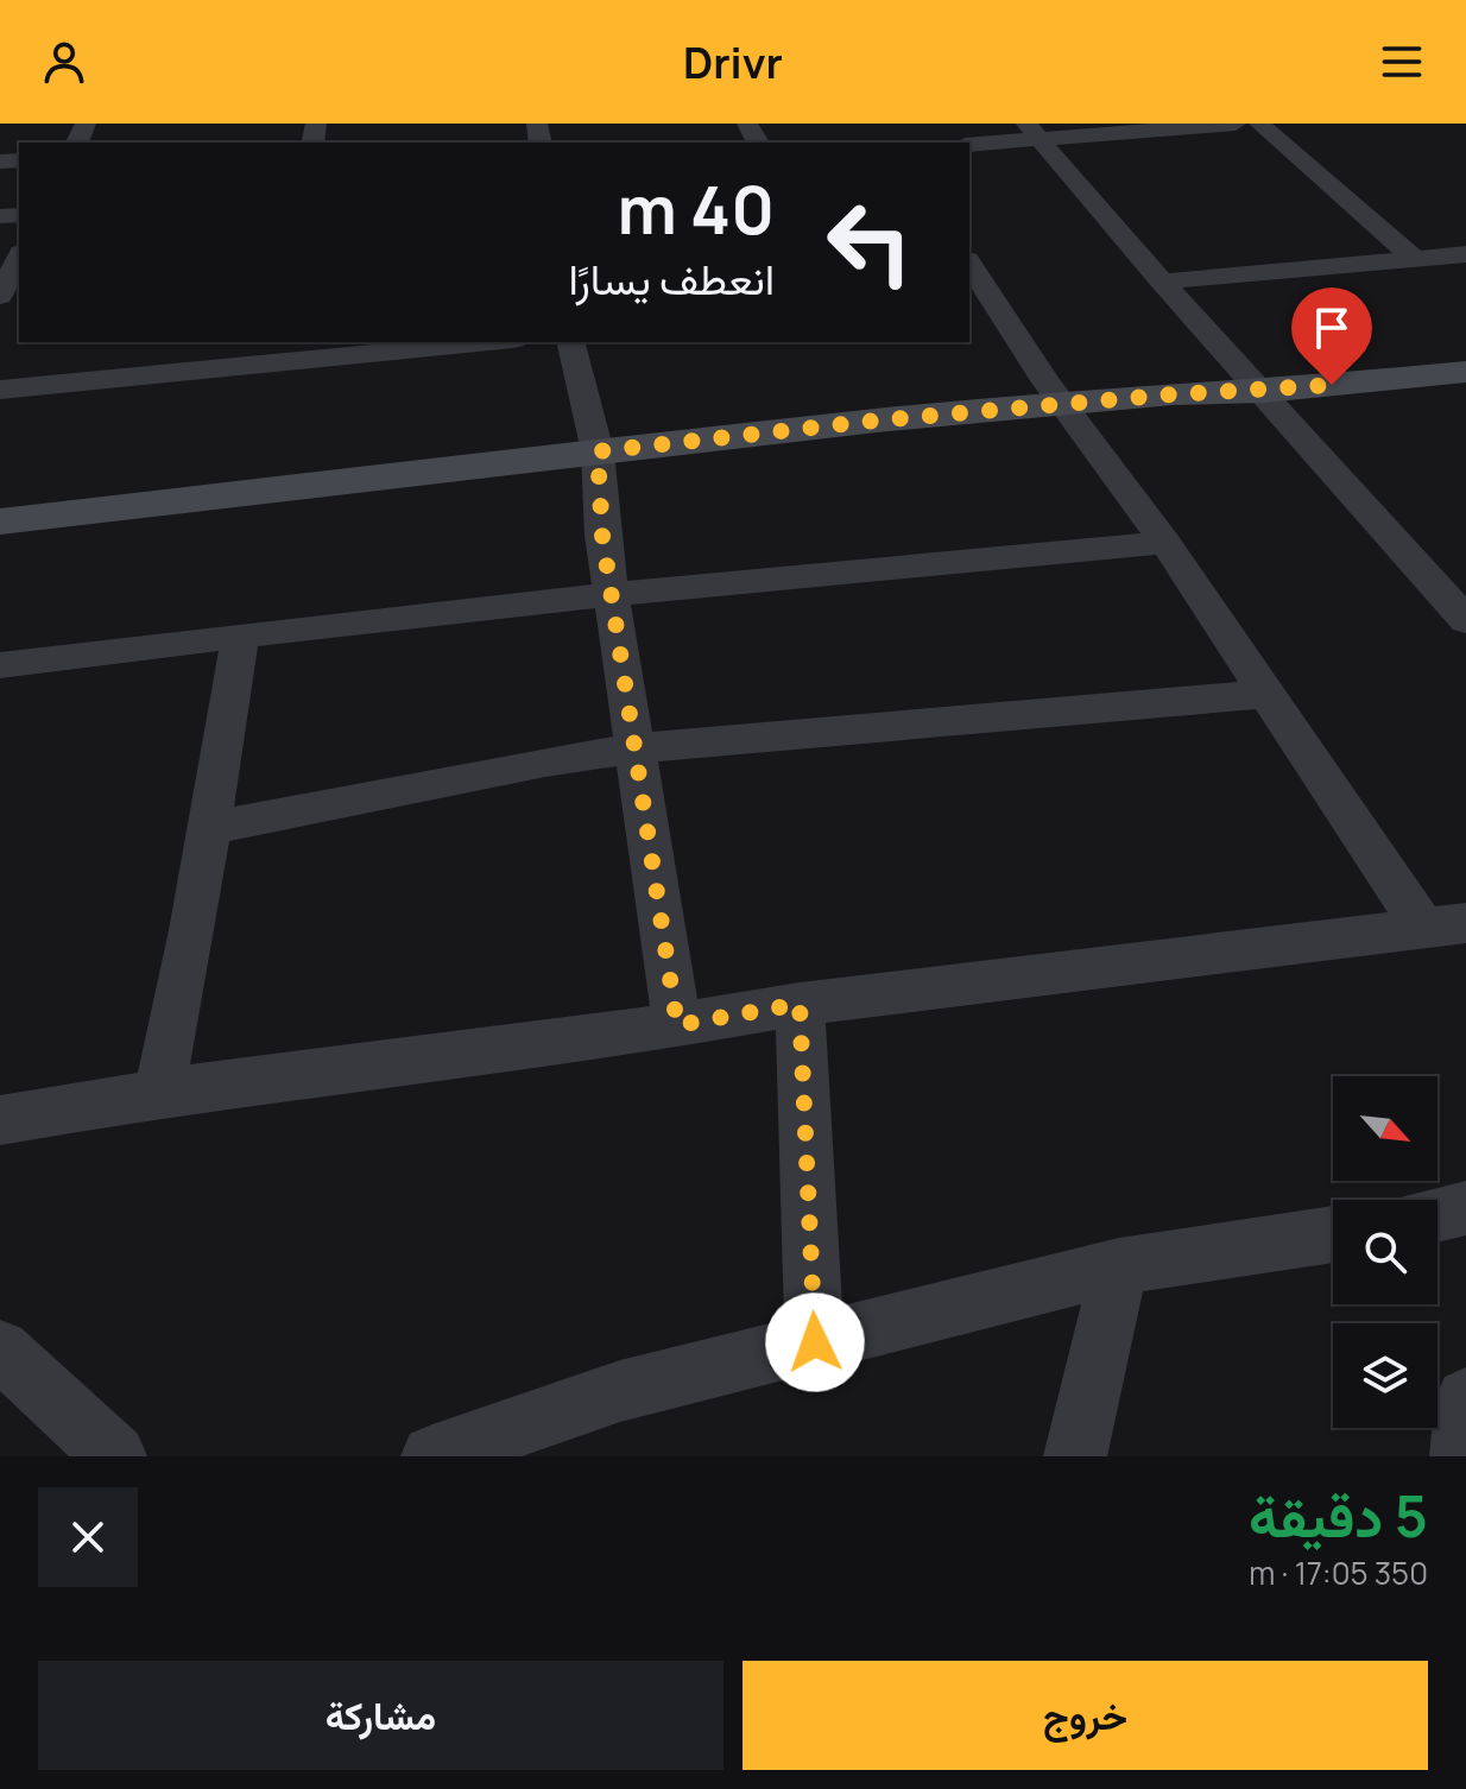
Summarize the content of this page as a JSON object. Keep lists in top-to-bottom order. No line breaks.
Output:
{"north":"bottom right","page":{"header":"Drivr","turn":["40 m","انعطف يسارًا"],"heading":["5 دقيقة","350 m · 17:05"],"buttons":["خروج","مشاركة"]}}
